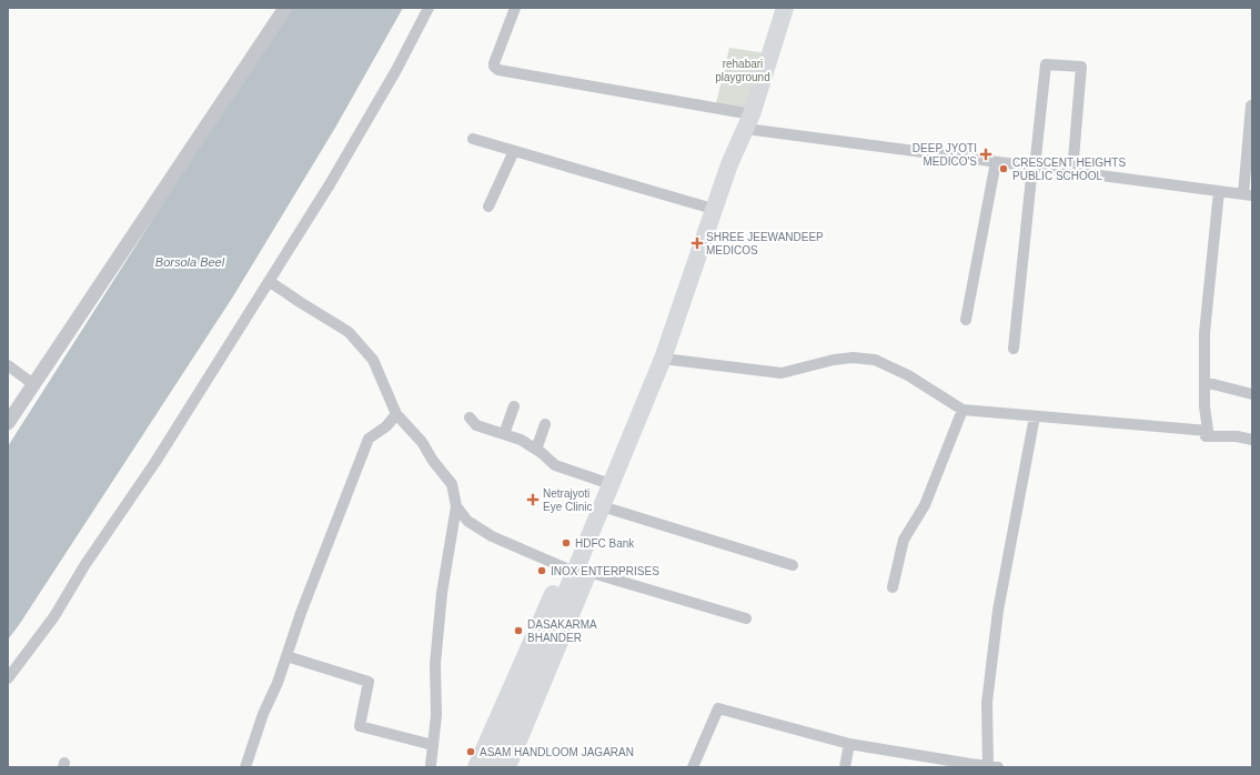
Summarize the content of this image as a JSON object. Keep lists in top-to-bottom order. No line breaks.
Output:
{"water":["Borsola Beel"],"parks":["rehabari playground"],"places":{"health":["DEEP JYOTI MEDICO'S","SHREE JEEWANDEEP MEDICOS","Netrajyoti Eye Clinic"],"other":["CRESCENT HEIGHTS PUBLIC SCHOOL","HDFC Bank","INOX ENTERPRISES","DASAKARMA BHANDER","ASAM HANDLOOM JAGARAN"]}}
